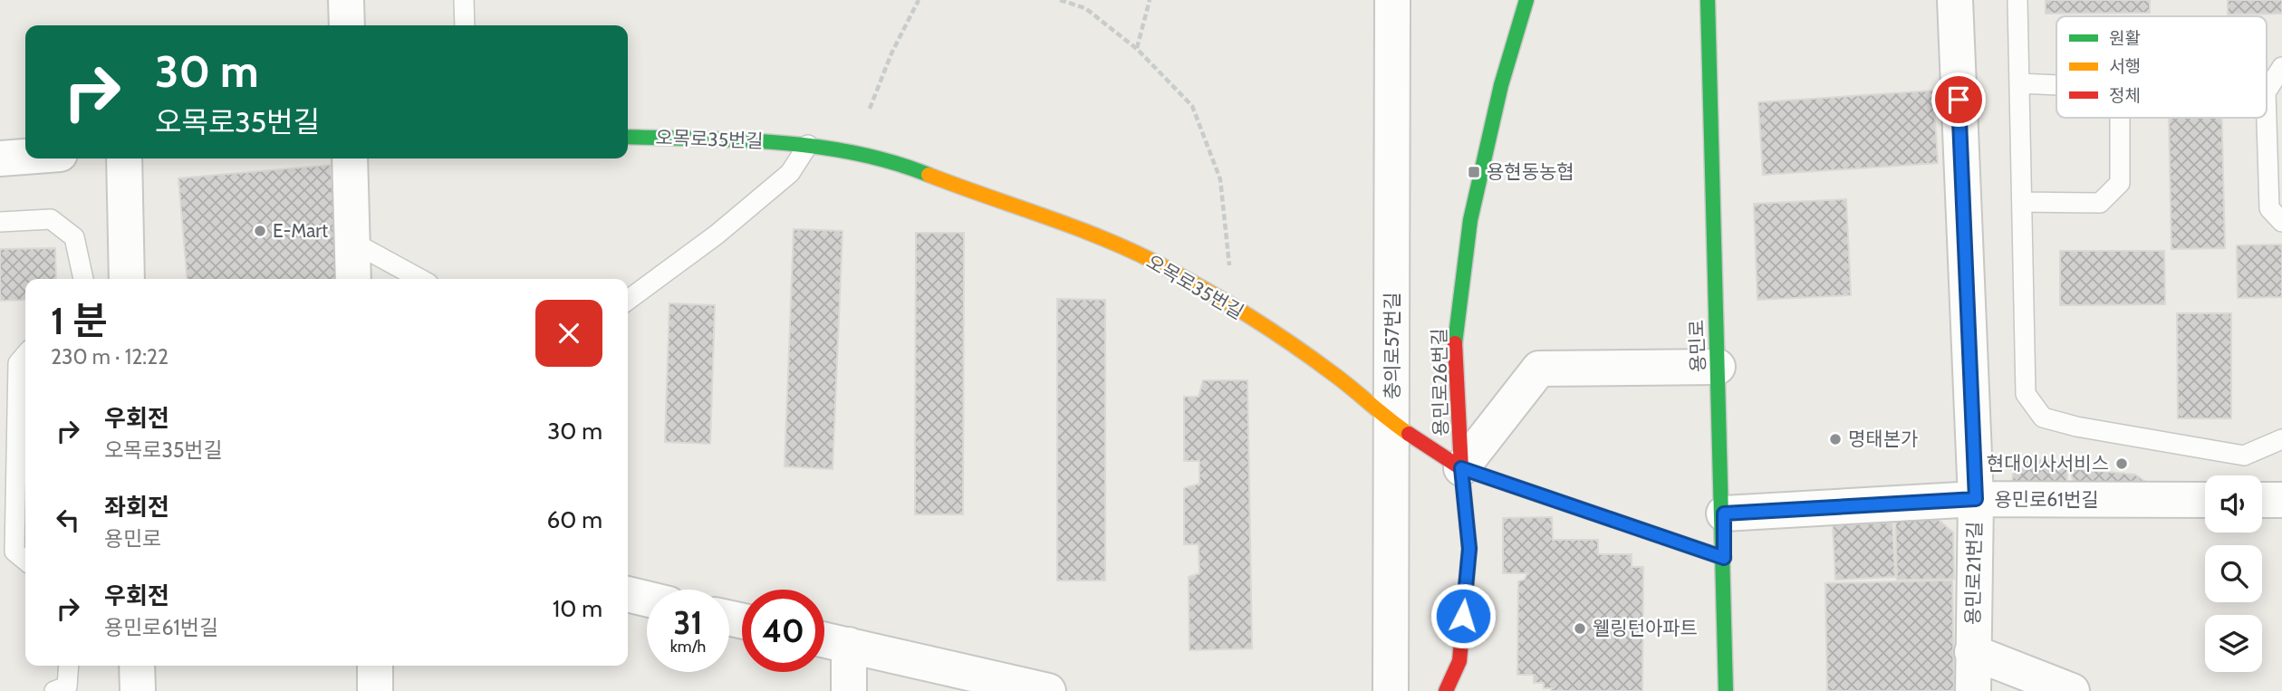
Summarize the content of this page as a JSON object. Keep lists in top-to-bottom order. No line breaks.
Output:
{"streets":{"street":["오목로35번길","충의로57번길","용민로","용민로26번길","용민로61번길","용민로21번길"]},"crossings":[["오목로35번길","충의로57번길"],["오목로35번길","용민로"],["오목로35번길","용민로26번길"],["용민로","용민로61번길"],["용민로61번길","용민로21번길"]],"places":{"transit":["용현동농협"],"other":["E-Mart","명태본가","현대이사서비스","웰링턴아파트"]},"legend":["원활","서행","정체"],"page":{"turn":["30 m","오목로35번길"],"heading":["1 분","230 m · 12:22"],"list":[{"name":"우회전","note":"오목로35번길","value":"30 m"},{"name":"좌회전","note":"용민로","value":"60 m"},{"name":"우회전","note":"용민로61번길","value":"10 m"}],"speed":"31 km/h","limit":"40"}}
